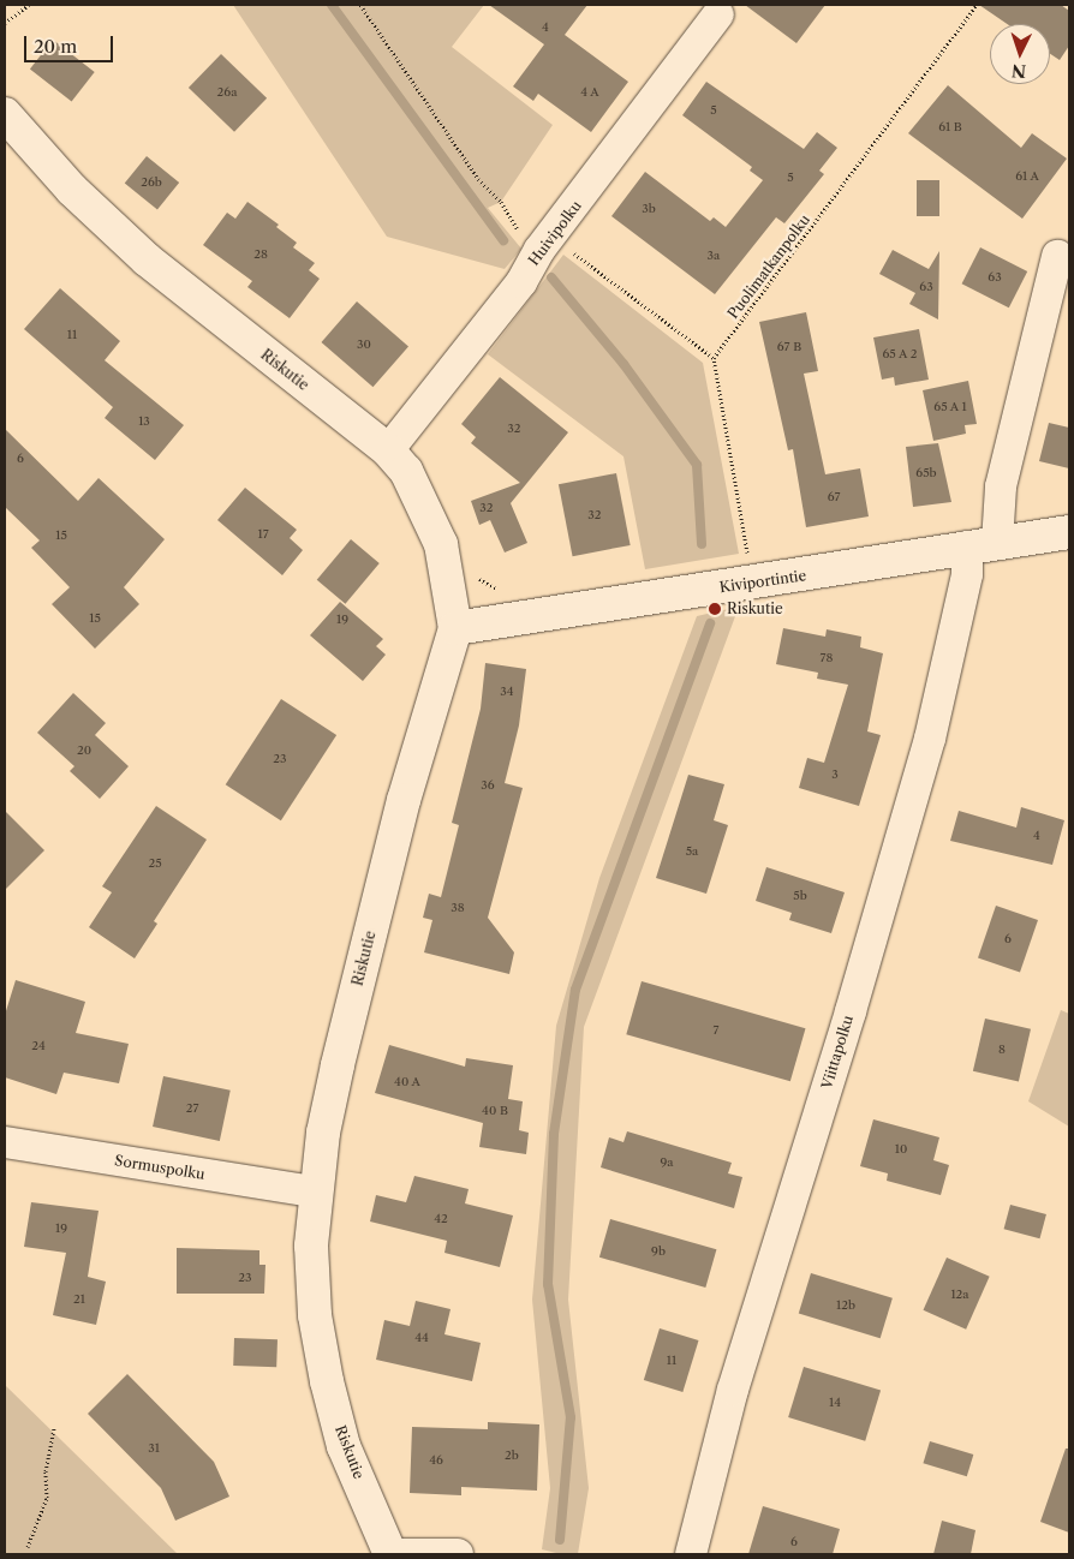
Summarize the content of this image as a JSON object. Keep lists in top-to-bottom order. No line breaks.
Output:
{"streets":{"street":["Huivipolku","Riskutie","Kiviportintie","Viittapolku","Sormuspolku"],"path":["Puolimatkanpolku"]},"crossings":[["Huivipolku","Riskutie"],["Riskutie","Kiviportintie"],["Riskutie","Sormuspolku"],["Kiviportintie","Viittapolku"]],"places":["Riskutie"],"house_numbers":["4","26a","4 A","5","61 B","61 A","5","26b","3b","28","3a","63","63","11","30","67 B","65 A 2","65 A 1","13","32","6","65b","67","32","32","17","15","15","19","78","34","20","23","3","36","4","5a","25","5b","38","6","7","24","8","40 A","27","40 B","10","9a","42","19","9b","23","12a","21","12b","44","11","14","31","2b","46","6"],"scale_bar":"20 m","north":"bottom"}
